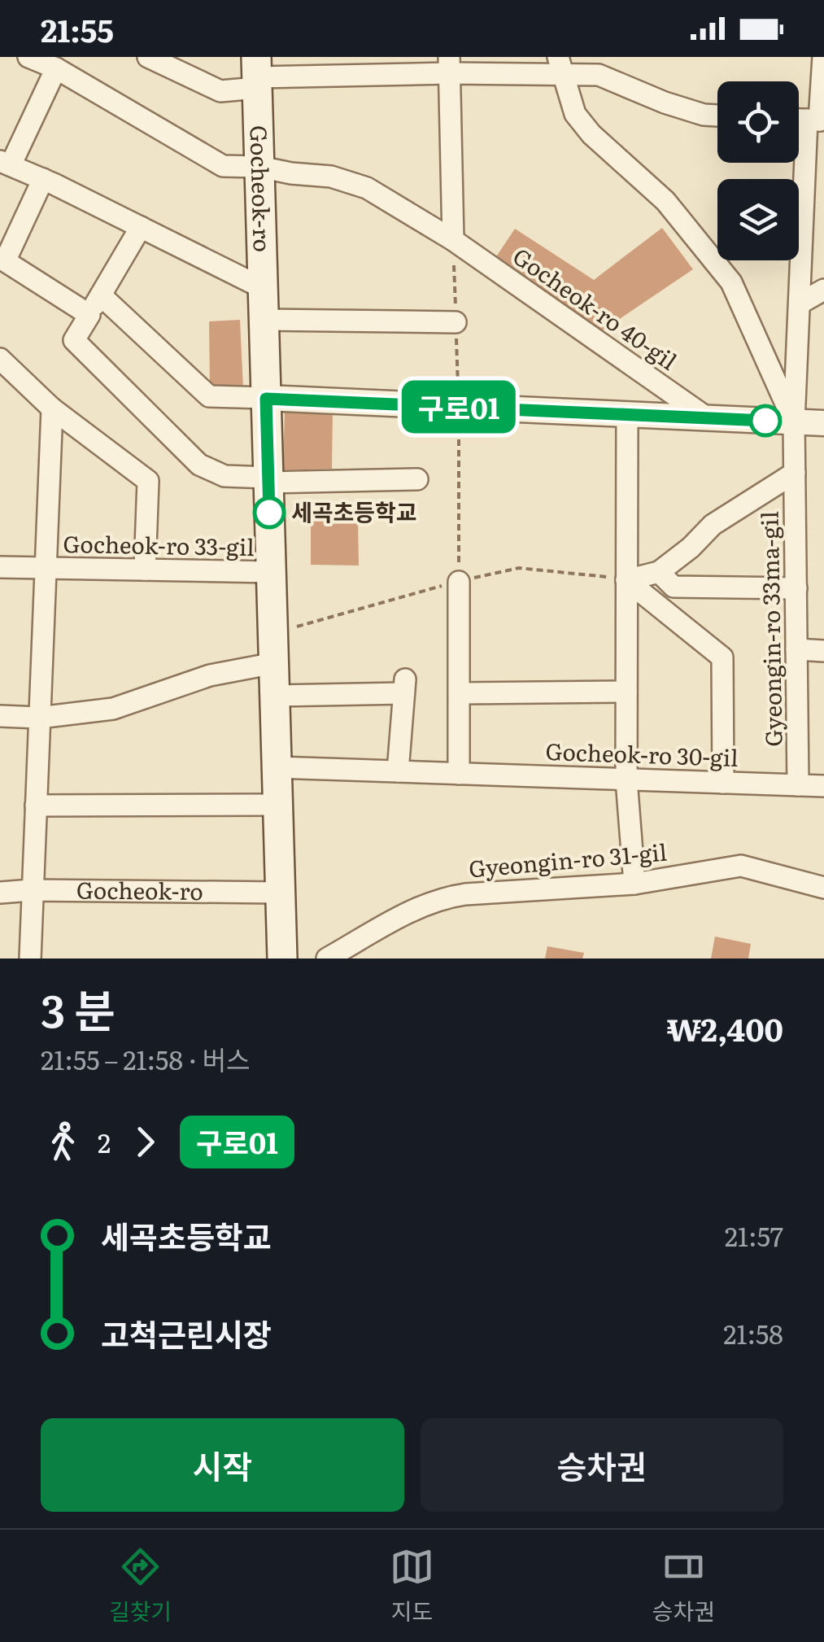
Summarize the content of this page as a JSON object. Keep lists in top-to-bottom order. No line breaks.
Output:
{"streets":{"main road":["Gocheok-ro"],"street":["Gocheok-ro 40-gil","Gocheok-ro 33-gil","Gyeongin-ro 33ma-gil","Gocheok-ro 30-gil","Gyeongin-ro 31-gil"]},"crossings":[["Gocheok-ro","Gocheok-ro 40-gil"],["Gocheok-ro","Gocheok-ro 33-gil"],["Gocheok-ro","Gocheok-ro 30-gil"],["Gyeongin-ro 33ma-gil","Gocheok-ro 30-gil"]],"places":["세곡초등학교"],"lines":["bus line 구로01"],"page":{"status":"21:55","on_map":"구로01","heading":["3 분","21:55 – 21:58 · 버스","₩2,400"],"legs":["2","구로01"],"list":[{"name":"세곡초등학교","value":"21:57"},{"name":"고척근린시장","value":"21:58"}],"buttons":["시작","승차권"],"tabs":["길찾기","지도","승차권"]}}
